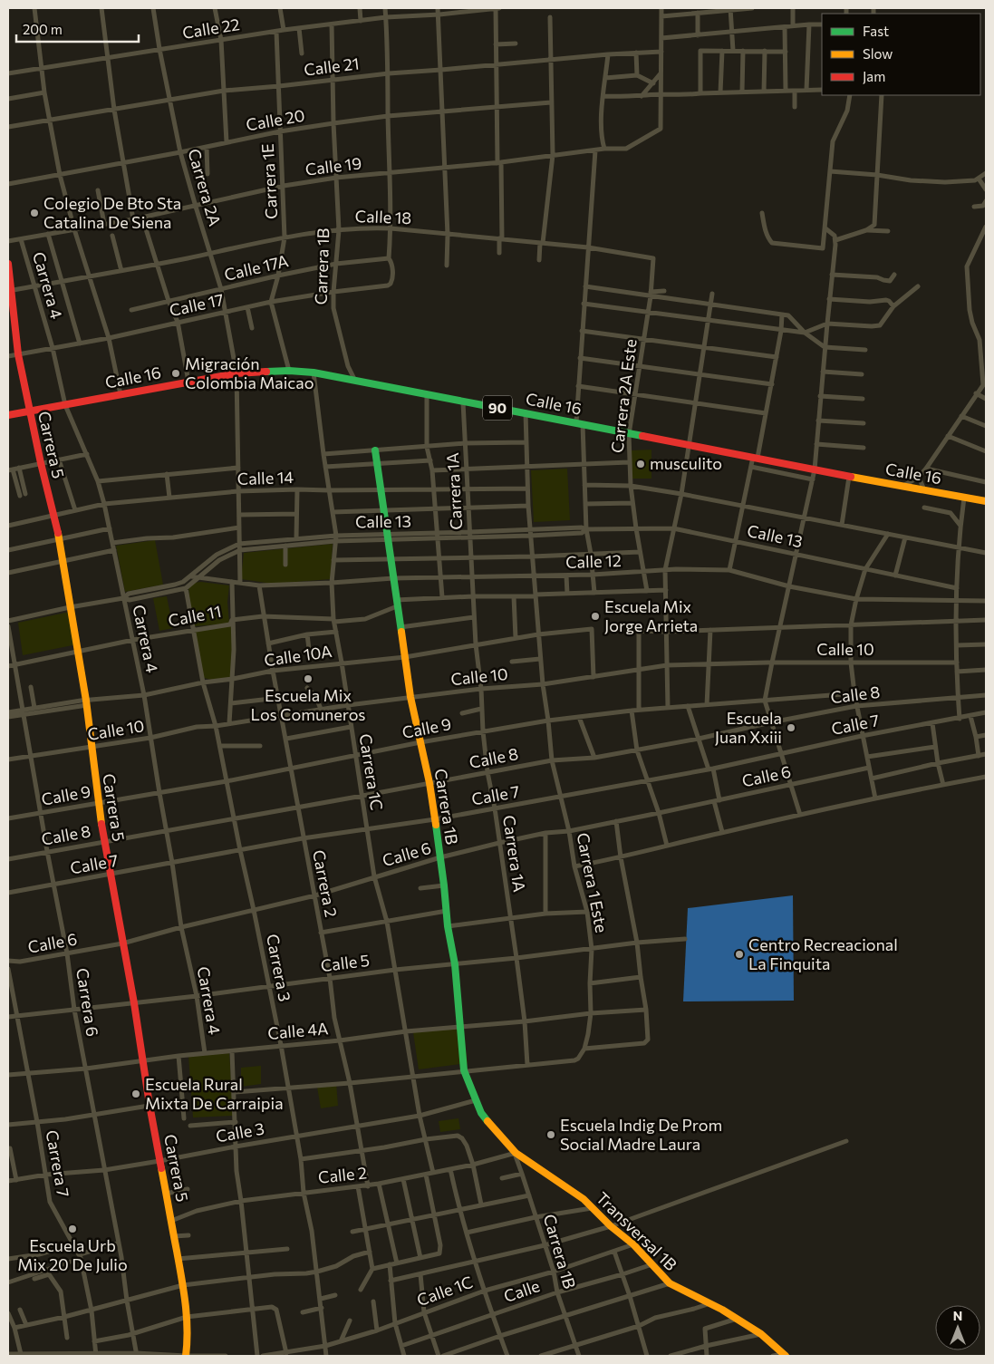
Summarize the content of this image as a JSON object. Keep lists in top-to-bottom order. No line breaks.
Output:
{"streets":{"main road":["Carrera 1B","Calle 16","90","Carrera 5","Transversal 1B"],"street":["Calle 22","Calle 21","Calle 20","Calle 19","Carrera 1E","Carrera 2A","Calle 18","Calle 17A","Carrera 4","Calle 17","Carrera 2A Este","Calle 14","Carrera 1A","Calle 13","Calle 12","Calle 11","Calle 10","Calle 10A","Calle 8","Calle 7","Calle 9","Carrera 1C","Calle 6","Carrera 1 Este","Carrera 2","Calle 5","Carrera 3","Carrera 6","Calle 4A","Calle 3","Carrera 7","Calle 2","Calle 1C","Calle"]},"crossings":[["Calle 22","Carrera 1E"],["Calle 22","Carrera 2A"],["Calle 22","Carrera 1B"],["Calle 21","Carrera 1E"],["Calle 21","Carrera 2A"],["Calle 21","Carrera 1B"],["Calle 20","Carrera 1E"],["Calle 20","Carrera 2A"],["Calle 20","Carrera 1B"],["Calle 19","Carrera 1E"],["Calle 19","Carrera 2A"],["Calle 19","Carrera 1B"],["Calle 19","Carrera 4"],["Carrera 1E","Calle 18"],["Carrera 1E","Calle 17A"],["Carrera 1E","Calle 17"],["Carrera 2A","Calle 18"],["Carrera 2A","Calle 17A"],["Carrera 2A","Calle 17"],["Carrera 2A","Calle 16"],["Calle 18","Carrera 1B"],["Calle 18","Carrera 4"],["Calle 18","Carrera 2A Este"],["Calle 18","Carrera 5"],["Carrera 1B","Calle 17A"],["Carrera 1B","Calle 17"],["Carrera 1B","Calle 16"],["Carrera 1B","Calle 14"],["Carrera 1B","Calle 13"],["Carrera 1B","Calle 12"],["Carrera 1B","Calle 11"],["Carrera 1B","Calle 10"],["Carrera 1B","Calle 10A"],["Carrera 1B","Calle 8"],["Carrera 1B","Calle 7"],["Carrera 1B","Calle 9"],["Carrera 1B","Calle 6"],["Carrera 1B","Calle 5"],["Carrera 1B","Calle 4A"],["Carrera 1B","Calle 3"],["Carrera 1B","Calle 2"],["Carrera 1B","Transversal 1B"],["Carrera 1B","Calle 1C"],["Carrera 1B","Calle"],["Calle 17A","Calle 17"],["Carrera 4","Calle 17"],["Carrera 4","Calle 16"],["Carrera 4","Calle 14"],["Carrera 4","Calle 11"],["Carrera 4","Calle 10"],["Carrera 4","Calle 10A"],["Carrera 4","Calle 8"],["Carrera 4","Calle 7"],["Carrera 4","Calle 9"],["Carrera 4","Calle 6"],["Carrera 4","Calle 5"],["Carrera 4","Calle 4A"],["Carrera 4","Calle 3"],["Carrera 4","Calle 2"],["Calle 17","Carrera 5"],["Calle 16","Carrera 2A Este"],["Calle 16","Carrera 5"],["Calle 16","Carrera 1A"],["Calle 16","Carrera 1C"],["Calle 16","Carrera 1 Este"],["Carrera 2A Este","Calle 13"],["Carrera 2A Este","Calle 12"],["Carrera 5","Calle 14"],["Carrera 5","Calle 11"],["Carrera 5","Calle 10"],["Carrera 5","Calle 10A"],["Carrera 5","Calle 8"],["Carrera 5","Calle 7"],["Carrera 5","Calle 9"],["Carrera 5","Calle 6"],["Carrera 5","Calle 5"],["Carrera 5","Calle 4A"],["Carrera 5","Calle 3"],["Carrera 5","Calle 2"],["Calle 14","Carrera 1A"],["Calle 14","Carrera 1C"],["Calle 14","Carrera 1 Este"],["Carrera 1A","Calle 13"],["Carrera 1A","Calle 12"],["Carrera 1A","Calle 10"],["Carrera 1A","Calle 10A"],["Carrera 1A","Calle 8"],["Carrera 1A","Calle 7"],["Carrera 1A","Calle 9"],["Carrera 1A","Calle 6"],["Carrera 1A","Carrera 1 Este"],["Carrera 1A","Calle 5"],["Carrera 1A","Calle 4A"],["Calle 13","Calle 12"],["Calle 13","Carrera 1C"],["Calle 13","Carrera 1 Este"],["Calle 12","Carrera 1C"],["Calle 12","Carrera 1 Este"],["Calle 12","Carrera 2"],["Calle 11","Carrera 1C"],["Calle 11","Carrera 2"],["Calle 11","Carrera 3"],["Calle 11","Carrera 6"],["Calle 10","Calle 10A"],["Calle 10","Carrera 1C"],["Calle 10","Carrera 1 Este"],["Calle 10","Carrera 2"],["Calle 10","Carrera 3"],["Calle 10","Carrera 6"],["Calle 10A","Carrera 1C"],["Calle 10A","Carrera 1 Este"],["Calle 10A","Carrera 2"],["Calle 10A","Carrera 3"],["Calle 10A","Carrera 6"],["Calle 8","Carrera 1C"],["Calle 8","Carrera 1 Este"],["Calle 8","Carrera 2"],["Calle 8","Carrera 3"],["Calle 8","Carrera 6"],["Calle 7","Carrera 1C"],["Calle 7","Carrera 1 Este"],["Calle 7","Carrera 2"],["Calle 7","Carrera 3"],["Calle 7","Carrera 6"],["Calle 9","Carrera 1C"],["Calle 9","Carrera 1 Este"],["Calle 9","Carrera 2"],["Calle 9","Carrera 3"],["Calle 9","Carrera 6"],["Carrera 1C","Calle 6"],["Carrera 1C","Calle 5"],["Carrera 1C","Calle 4A"],["Carrera 1C","Calle 3"],["Carrera 1C","Calle 2"],["Calle 6","Carrera 1 Este"],["Calle 6","Carrera 2"],["Calle 6","Carrera 3"],["Calle 6","Carrera 6"],["Carrera 1 Este","Calle 5"],["Carrera 1 Este","Calle 4A"],["Carrera 2","Calle 5"],["Carrera 2","Calle 4A"],["Carrera 2","Calle 3"],["Carrera 2","Calle 2"],["Calle 5","Carrera 3"],["Calle 5","Carrera 6"],["Calle 5","Carrera 7"],["Carrera 3","Calle 4A"],["Carrera 3","Calle 3"],["Carrera 3","Calle 2"],["Carrera 3","Calle 1C"],["Carrera 6","Calle 4A"],["Carrera 6","Calle 3"],["Calle 4A","Carrera 7"],["Calle 3","Carrera 7"],["Calle 2","Transversal 1B"],["Transversal 1B","Calle 1C"],["Transversal 1B","Calle"]],"places":["Colegio De Bto Sta Catalina De Siena","Migración Colombia Maicao","musculito","Escuela Mix Jorge Arrieta","Escuela Mix Los Comuneros","Escuela Juan Xxiii","Centro Recreacional La Finquita","Escuela Rural Mixta De Carraipia","Escuela Indig De Prom Social Madre Laura","Escuela Urb Mix 20 De Julio"],"legend":["Fast","Slow","Jam"],"scale_bar":"200 m","north":"top"}
